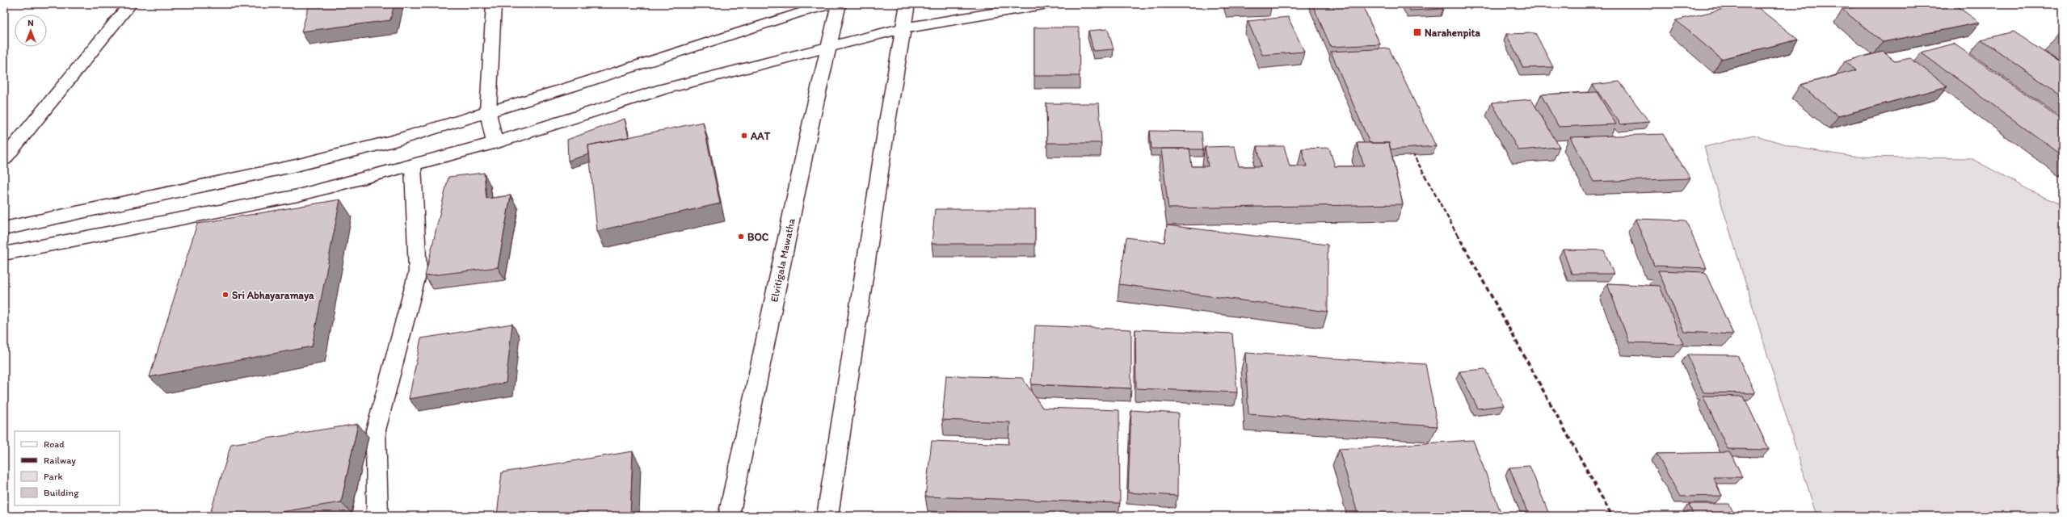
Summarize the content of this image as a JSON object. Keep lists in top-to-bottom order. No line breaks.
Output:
{"streets":{"main road":["Elvitigala Mawatha"]},"places":{"transit":["Narahenpita"],"other":["AAT","BOC","Sri Abhayaramaya"]},"legend":["Road","Railway","Park","Building"],"north":"top"}
